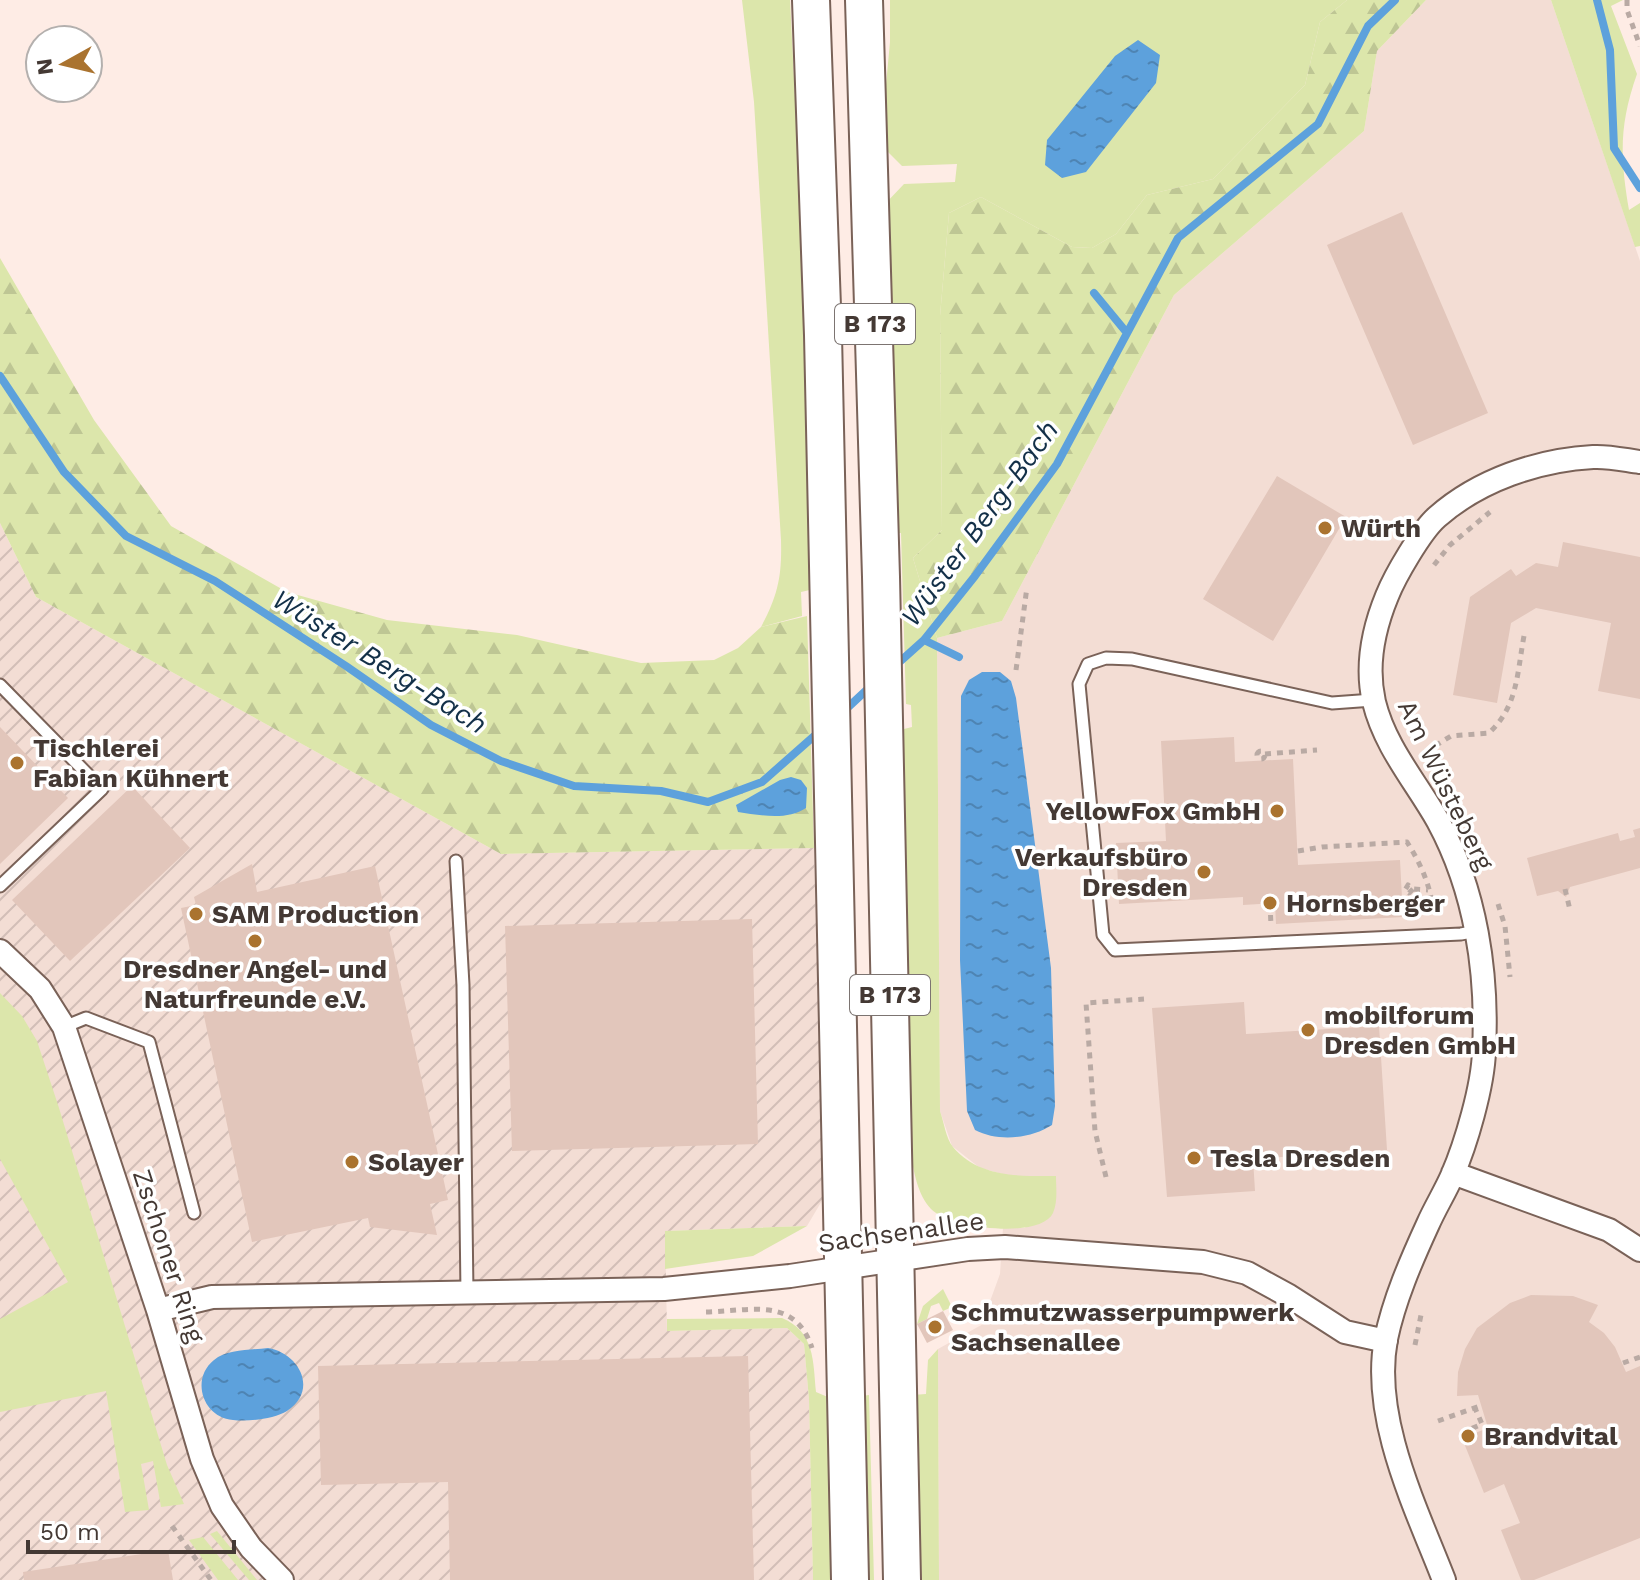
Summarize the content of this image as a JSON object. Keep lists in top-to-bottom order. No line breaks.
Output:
{"streets":{"main road":["B 173"],"street":["Am Wüsteberg","Sachsenallee","Zschoner Ring"]},"crossings":[["B 173","Sachsenallee"],["Am Wüsteberg","Sachsenallee"],["Sachsenallee","Zschoner Ring"]],"water":["Wüster Berg-Bach"],"places":["Würth","Tischlerei Fabian Kühnert","YellowFox GmbH","Verkaufsbüro Dresden","Hornsberger","SAM Production","Dresdner Angel- und Naturfreunde e.V.","mobilforum Dresden GmbH","Tesla Dresden","Solayer","Schmutzwasserpumpwerk Sachsenallee","Brandvital"],"scale_bar":"50 m","north":"left"}
